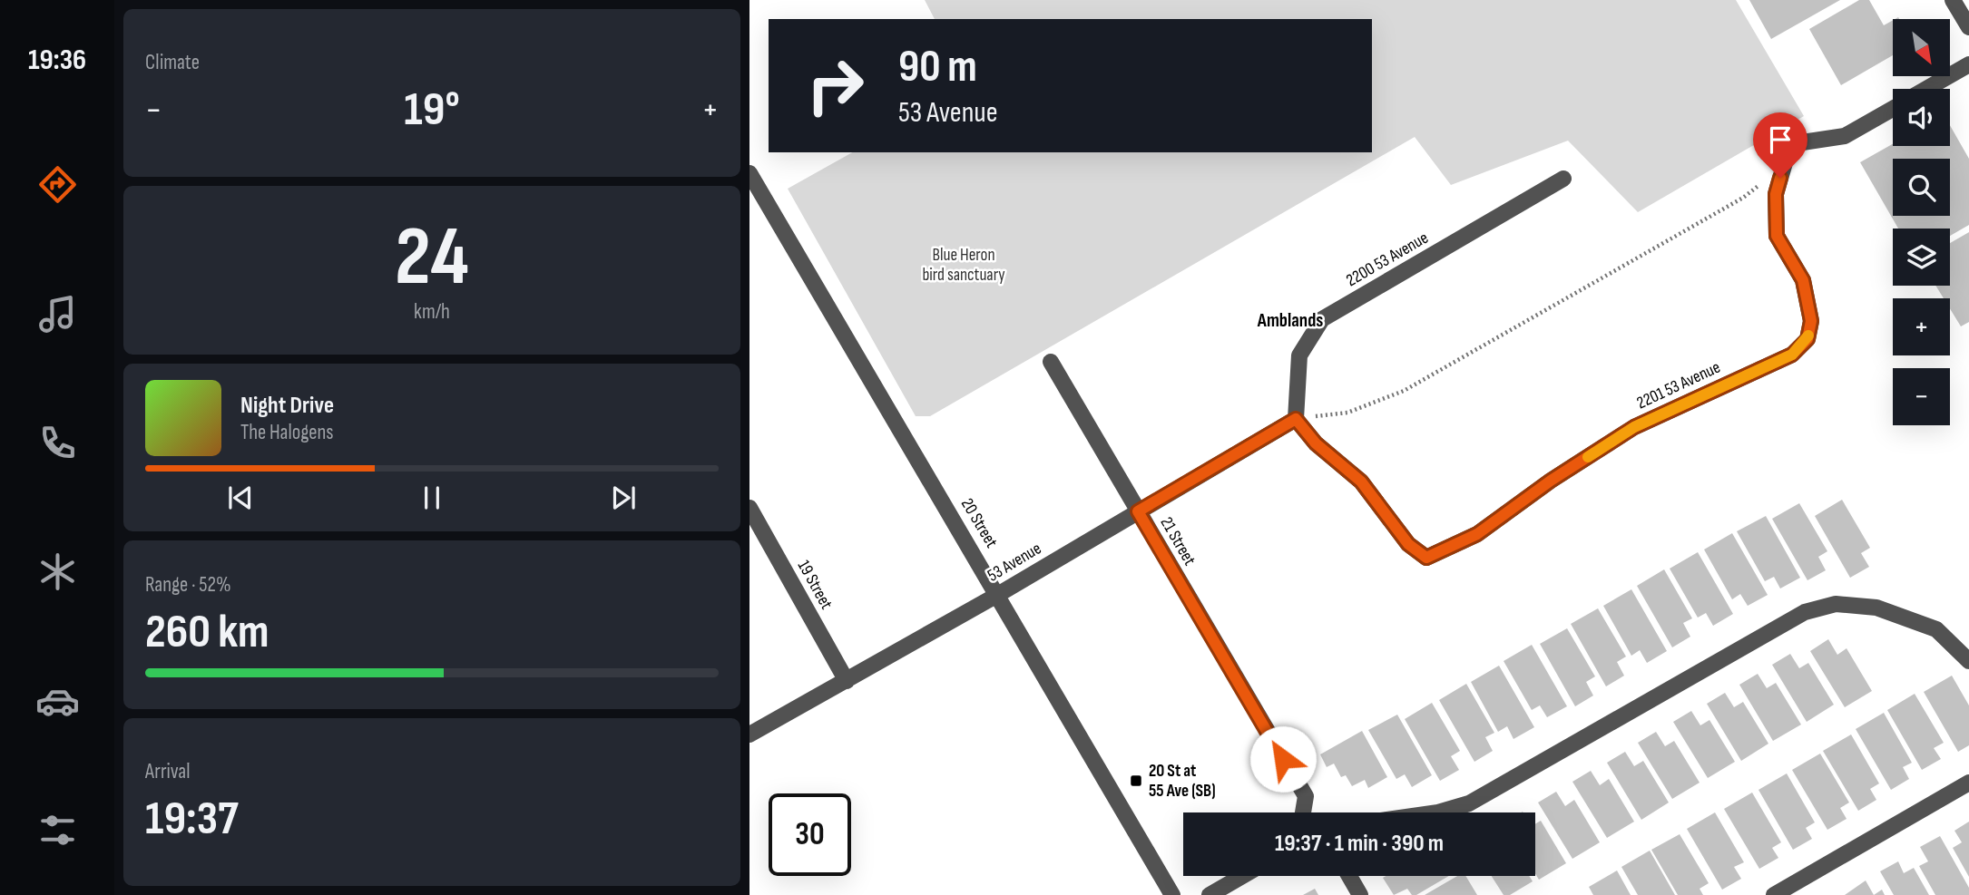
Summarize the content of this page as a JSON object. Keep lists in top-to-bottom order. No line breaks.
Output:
{"streets":{"street":["2200 53 Avenue","2201 53 Avenue","20 Street","21 Street","53 Avenue","19 Street"]},"crossings":[["2200 53 Avenue","2201 53 Avenue"],["2200 53 Avenue","53 Avenue"],["2201 53 Avenue","53 Avenue"],["20 Street","53 Avenue"],["21 Street","53 Avenue"],["53 Avenue","19 Street"]],"districts":["Amblands"],"parks":["Blue Heron bird sanctuary"],"places":{"transit":["20 St at 55 Ave (SB)"]},"north":"bottom right","page":{"tabs":"19:36","tile":["Climate",["24","km/h"],["Range · 52%","260 km"],["Arrival","19:37"]],"map_buttons":["+","−"],"turn":["90 m","53 Avenue"],"heat":["−","19°","+"],"song":["Night Drive","The Halogens"],"limit":"30","trip":"19:37 · 1 min · 390 m"}}
